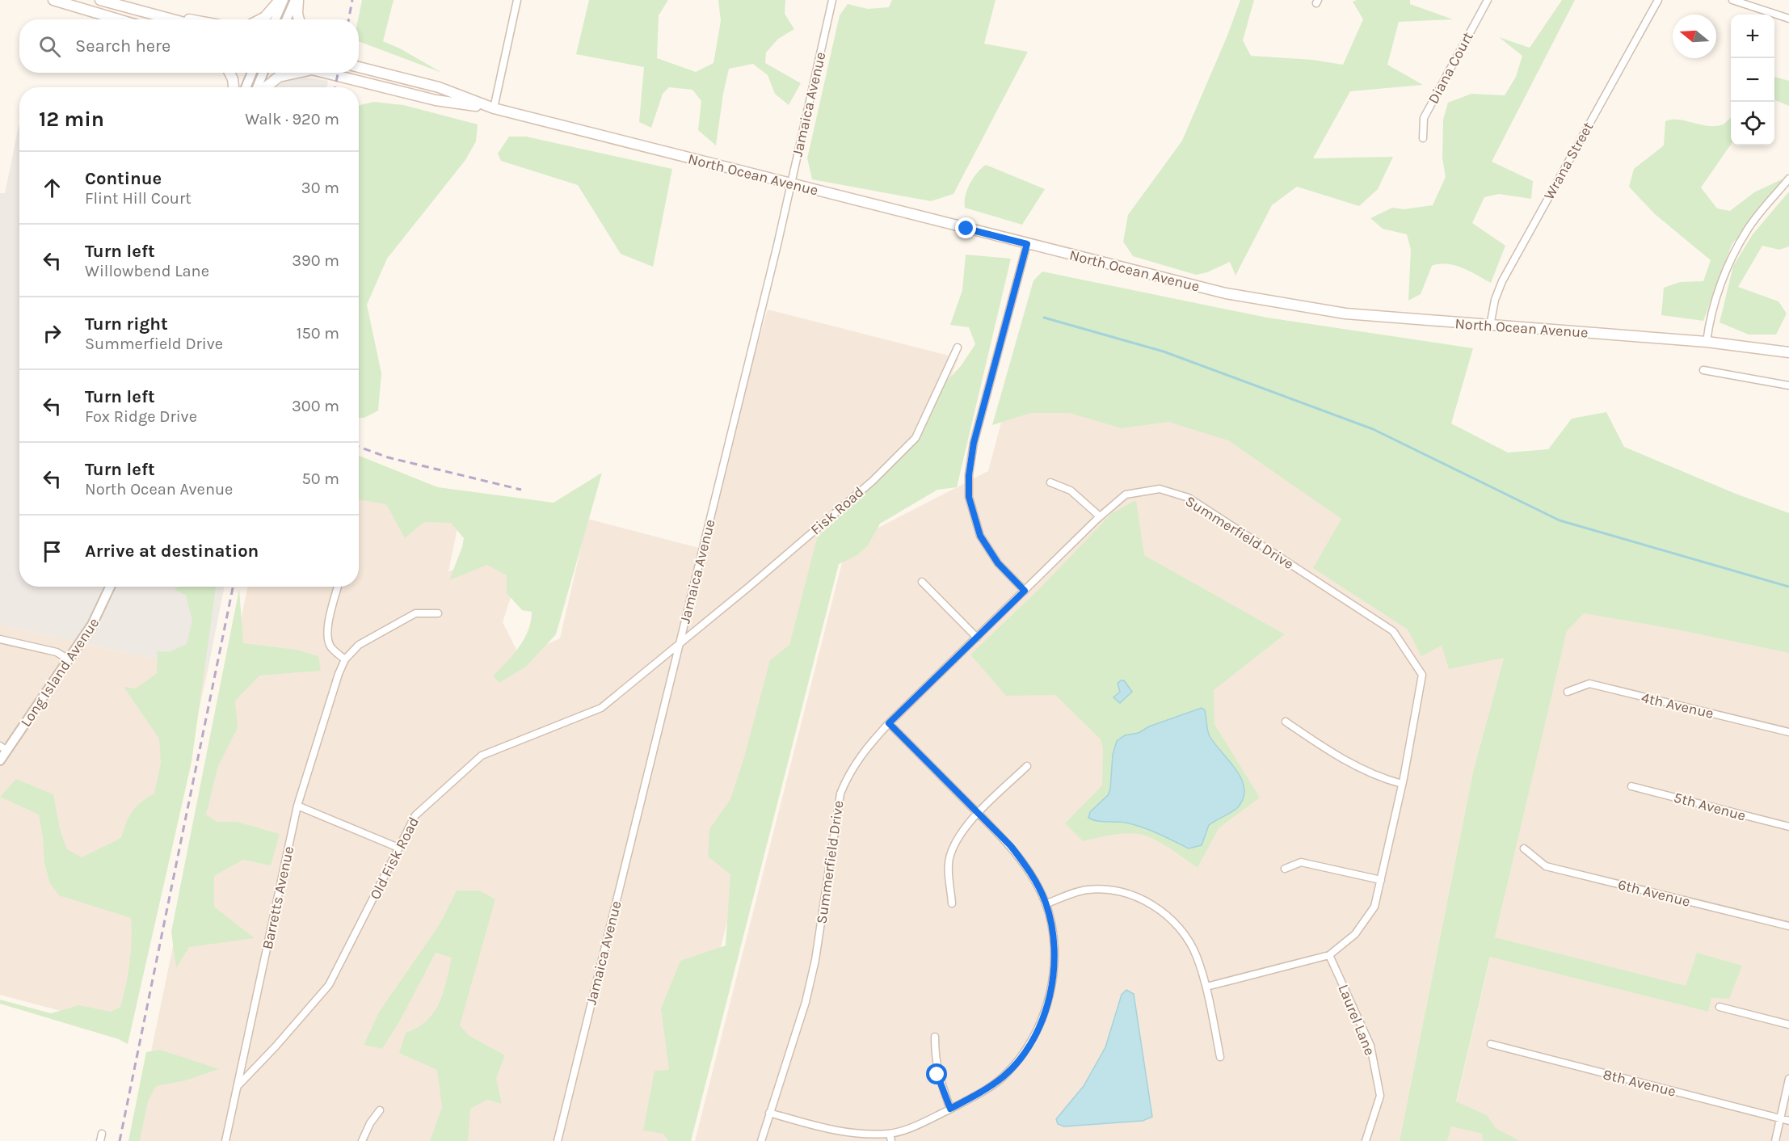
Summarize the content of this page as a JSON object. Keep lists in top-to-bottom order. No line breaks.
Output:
{"streets":{"main road":["North Ocean Avenue"],"street":["Diana Court","Jamaica Avenue","Wrana Street","Fisk Road","Summerfield Drive","Long Island Avenue","4th Avenue","5th Avenue","Old Fisk Road","6th Avenue","Barretts Avenue","Laurel Lane","8th Avenue"]},"crossings":[["Jamaica Avenue","North Ocean Avenue"],["Jamaica Avenue","Fisk Road"],["Jamaica Avenue","Old Fisk Road"],["Wrana Street","North Ocean Avenue"],["Fisk Road","Old Fisk Road"],["Summerfield Drive","Laurel Lane"],["Old Fisk Road","Barretts Avenue"]],"north":"left","page":{"map_buttons":["+","−"],"search":"Search here","heading":["12 min","Walk · 920 m"],"list":[["Continue","Flint Hill Court","30 m"],["Turn left","Willowbend Lane","390 m"],["Turn right","Summerfield Drive","150 m"],["Turn left","Fox Ridge Drive","300 m"],["Turn left","North Ocean Avenue","50 m"],"Arrive at destination"]}}
